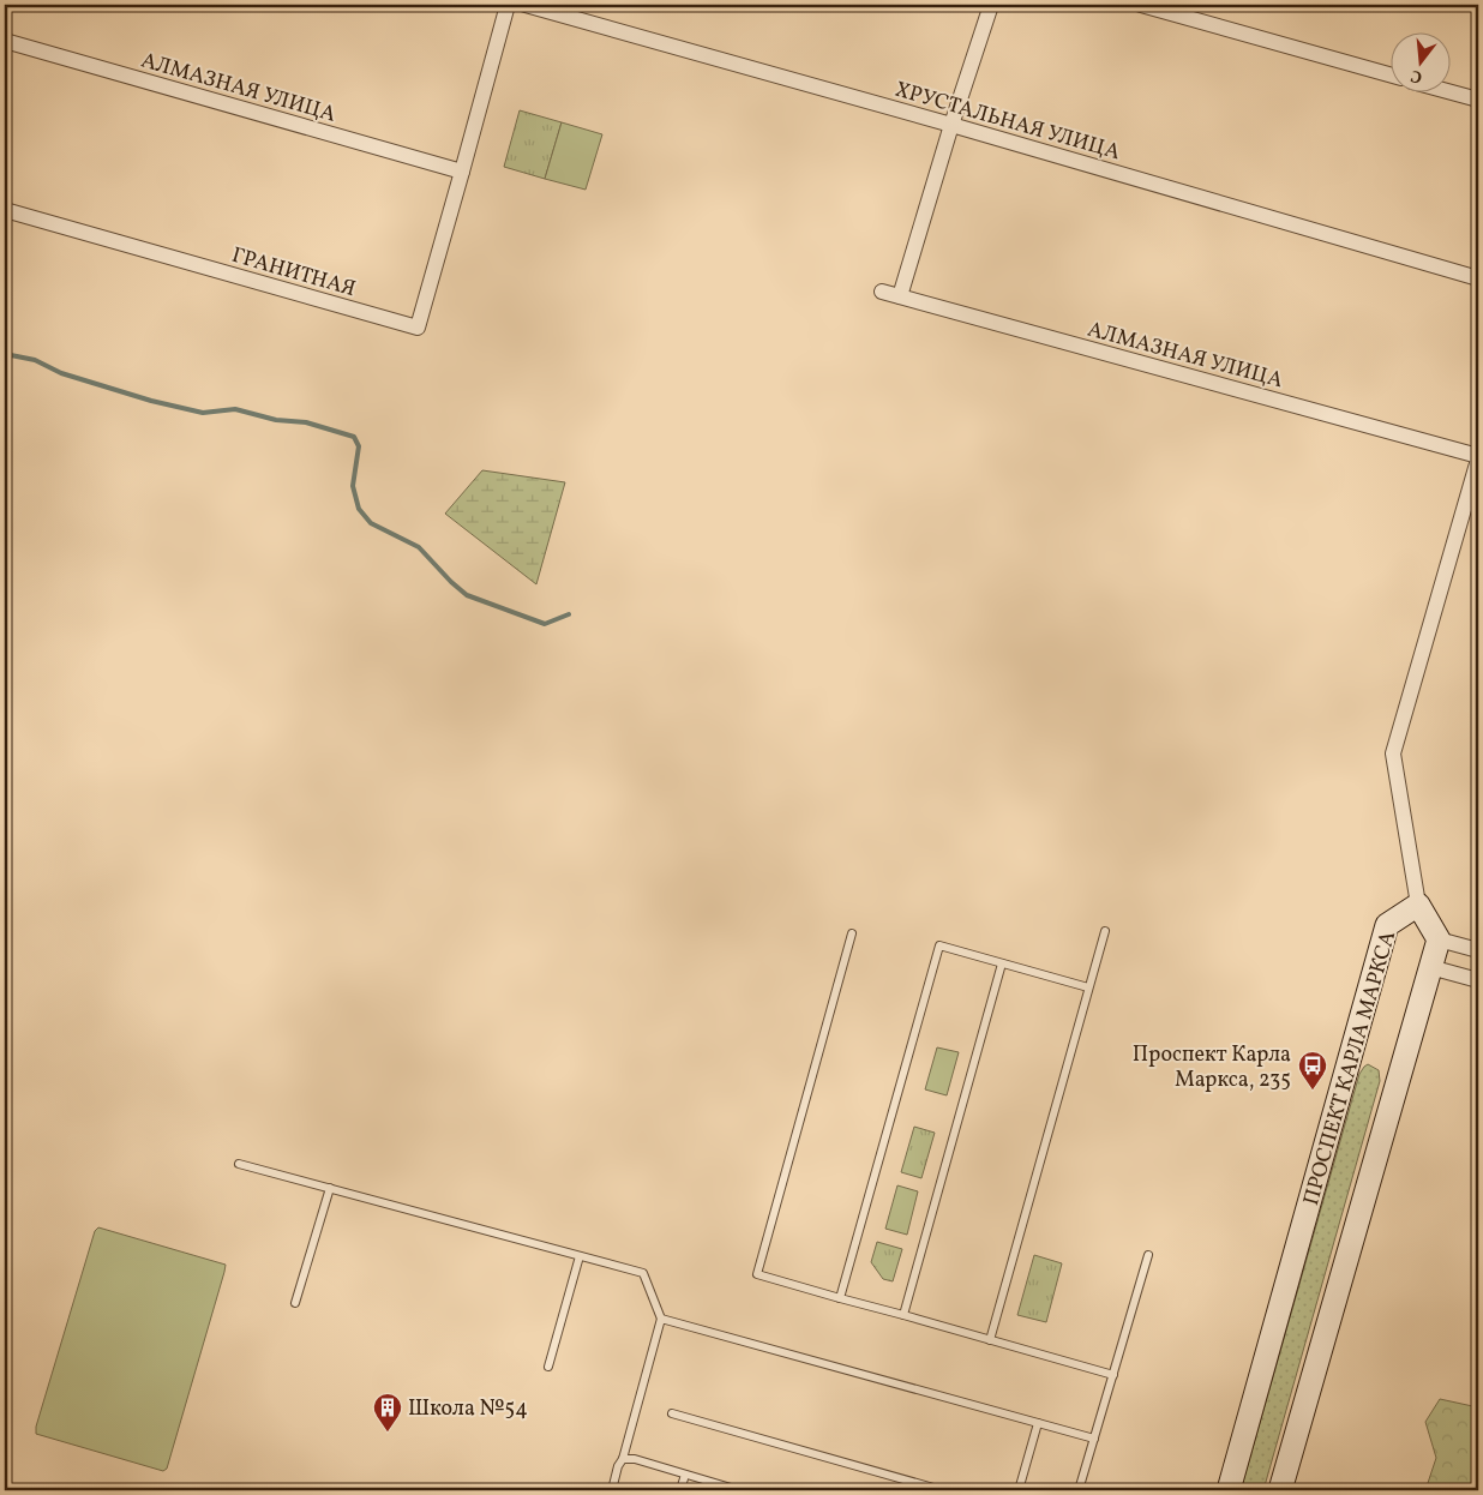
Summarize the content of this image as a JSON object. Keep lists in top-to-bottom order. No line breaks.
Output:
{"streets":{"street":["АЛМАЗНАЯ УЛИЦА","ХРУСТАЛЬНАЯ УЛИЦА","ГРАНИТНАЯ","ПРОСПЕКТ КАРЛА МАРКСА"]},"crossings":[["АЛМАЗНАЯ УЛИЦА","ГРАНИТНАЯ"]],"places":{"bus stop":["Проспект Карла Маркса, 235"],"building":["Школа №54"]},"north":"bottom"}
